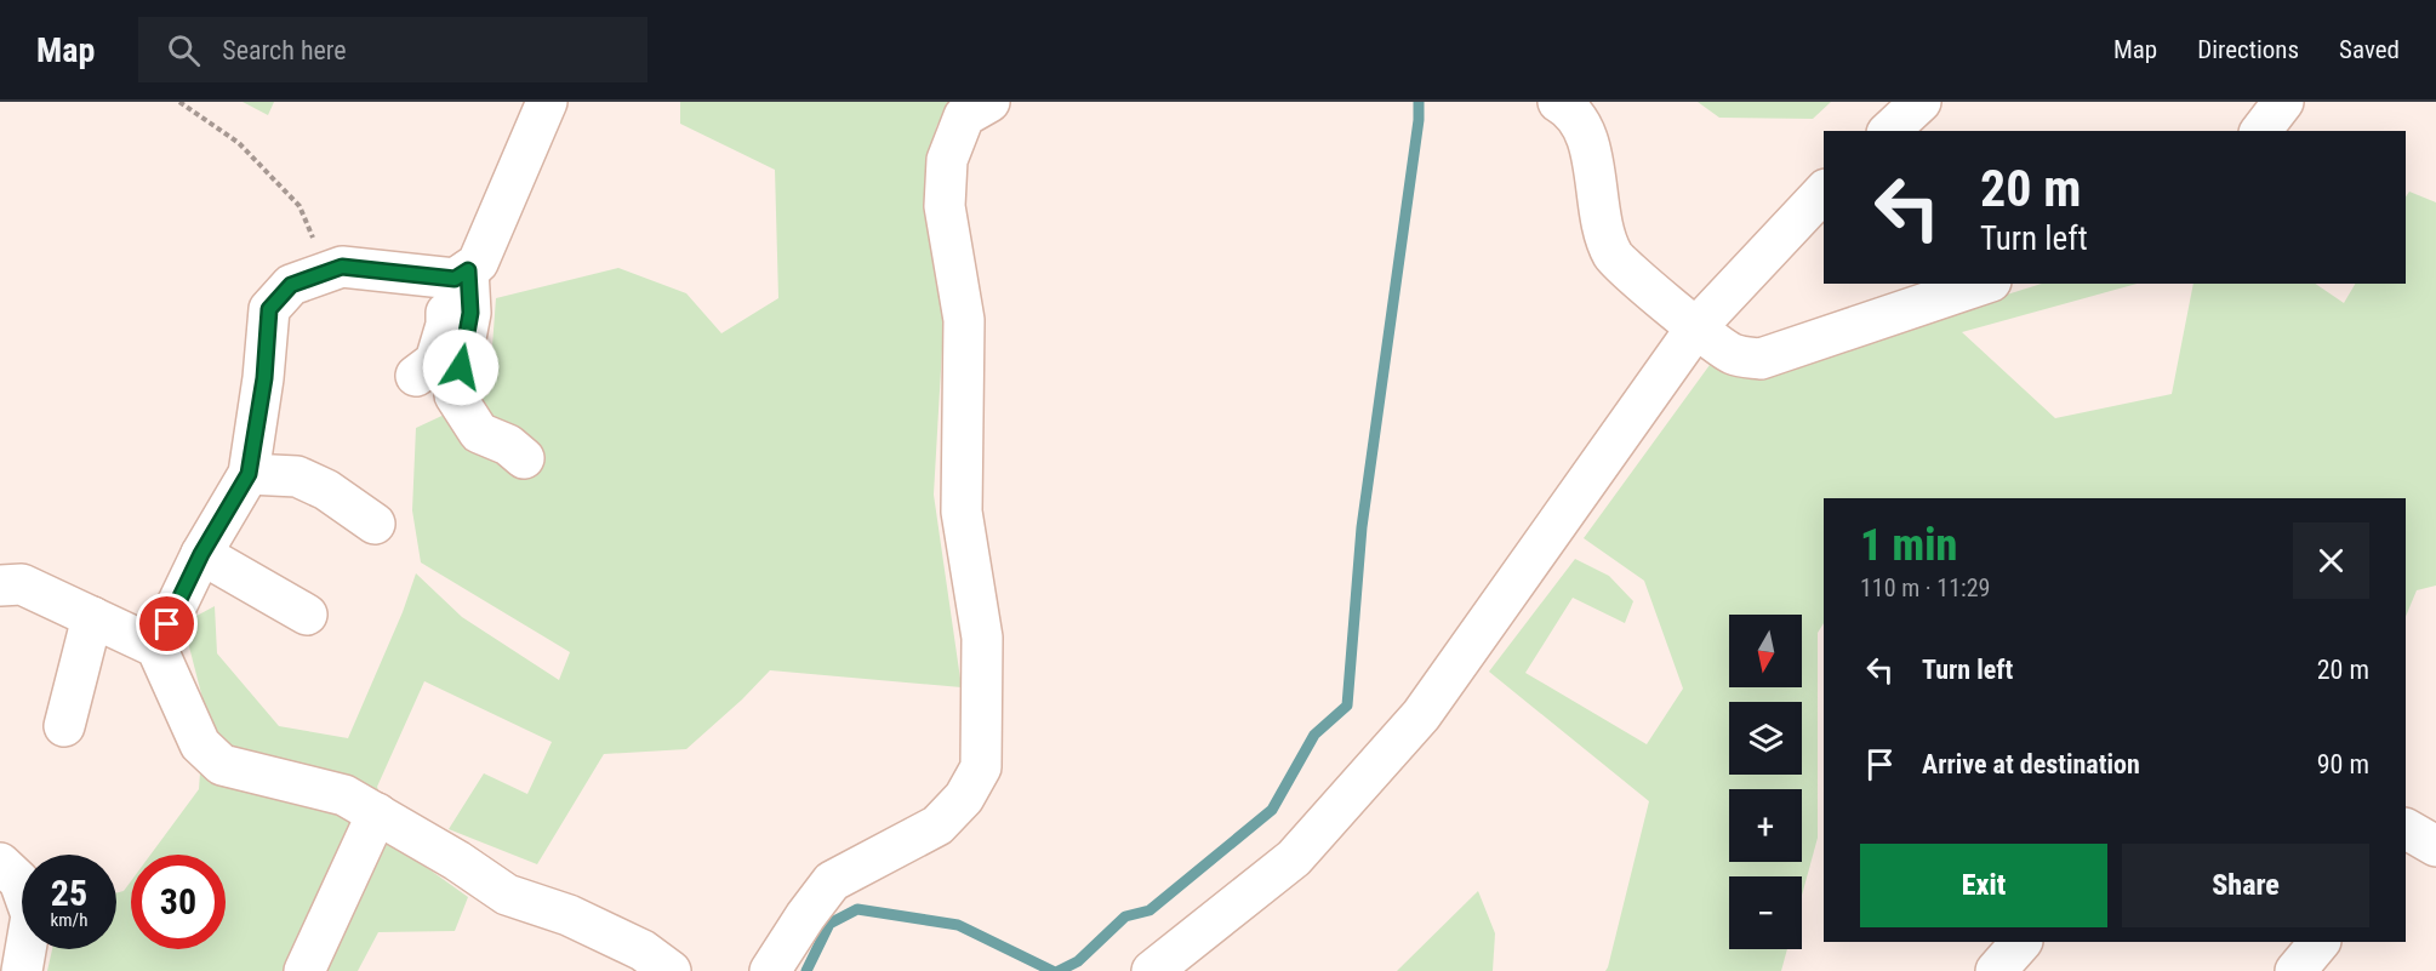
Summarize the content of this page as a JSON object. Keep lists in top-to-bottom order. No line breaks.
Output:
{"north":"bottom","page":{"header":"Map","search":"Search here","nav":["Map","Directions","Saved"],"turn":["20 m","Turn left"],"heading":["1 min","110 m · 11:29"],"map_buttons":["+","−"],"list":[{"name":"Turn left","value":"20 m"},{"name":"Arrive at destination","value":"90 m"}],"buttons":["Exit","Share"],"speed":"25 km/h","limit":"30"}}
